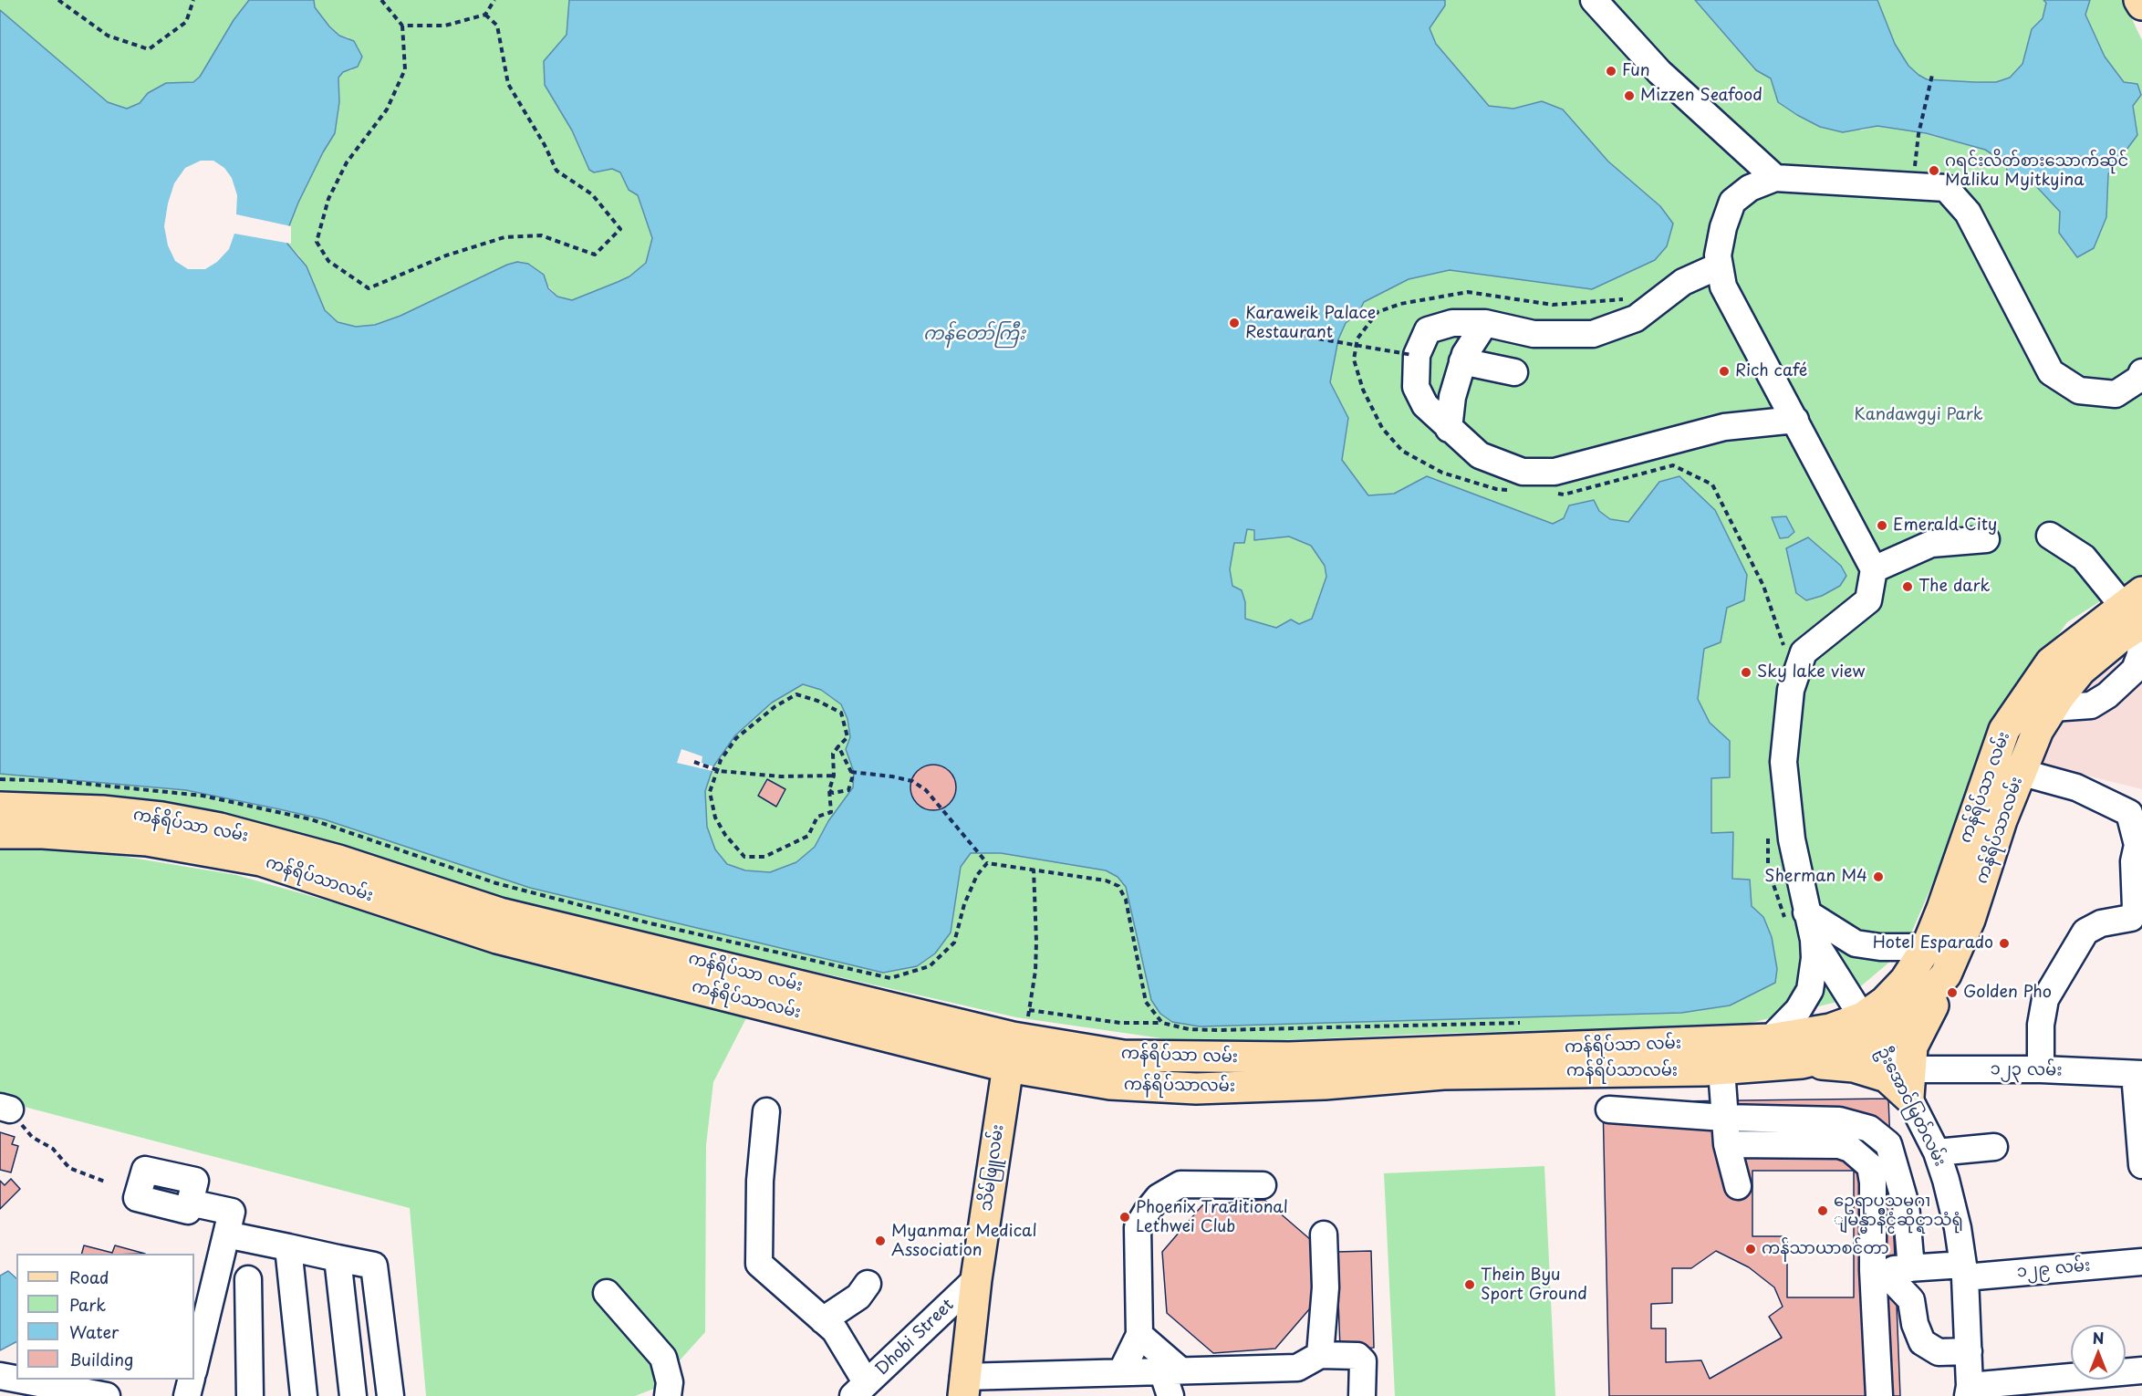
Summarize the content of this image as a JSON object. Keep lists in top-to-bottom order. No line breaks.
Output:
{"streets":{"main road":["ကန်ရိပ်သာ လမ်း","ကန်ရိပ်သာလမ်း","သိမ်ဖြူလမ်း"],"street":["၁၂၃ လမ်း","ဦးအောင်မြတ်လမ်း","၁၂၉ လမ်း","Dhobi Street"]},"crossings":[["ကန်ရိပ်သာ လမ်း","ကန်ရိပ်သာလမ်း"],["ကန်ရိပ်သာ လမ်း","ဦးအောင်မြတ်လမ်း"],["ကန်ရိပ်သာ လမ်း","သိမ်ဖြူလမ်း"],["ကန်ရိပ်သာလမ်း","ဦးအောင်မြတ်လမ်း"],["ကန်ရိပ်သာလမ်း","သိမ်ဖြူလမ်း"],["၁၂၃ လမ်း","ဦးအောင်မြတ်လမ်း"],["ဦးအောင်မြတ်လမ်း","၁၂၉ လမ်း"],["သိမ်ဖြူလမ်း","Dhobi Street"]],"water":["ကန်တော်ကြီး"],"parks":["Kandawgyi Park"],"places":["Fun","Mizzen Seafood","ဂရင်းလိတ်စားသောက်ဆိုင် Maliku Myitkyina","Karaweik Palace Restaurant","Rich café","Emerald City","The dark","Sky lake view","Sherman M4","Hotel Esparado","Golden Pho","ဥေရာပသမဂၢ ျမန္မာနိဳင္ငံဆိုင္ရာသံရုံ","Phoenix Traditional Lethwei Club","Myanmar Medical Association","ကန်သာယာစင်တာ","Thein Byu Sport Ground"],"legend":["Road","Park","Water","Building"],"north":"top"}
